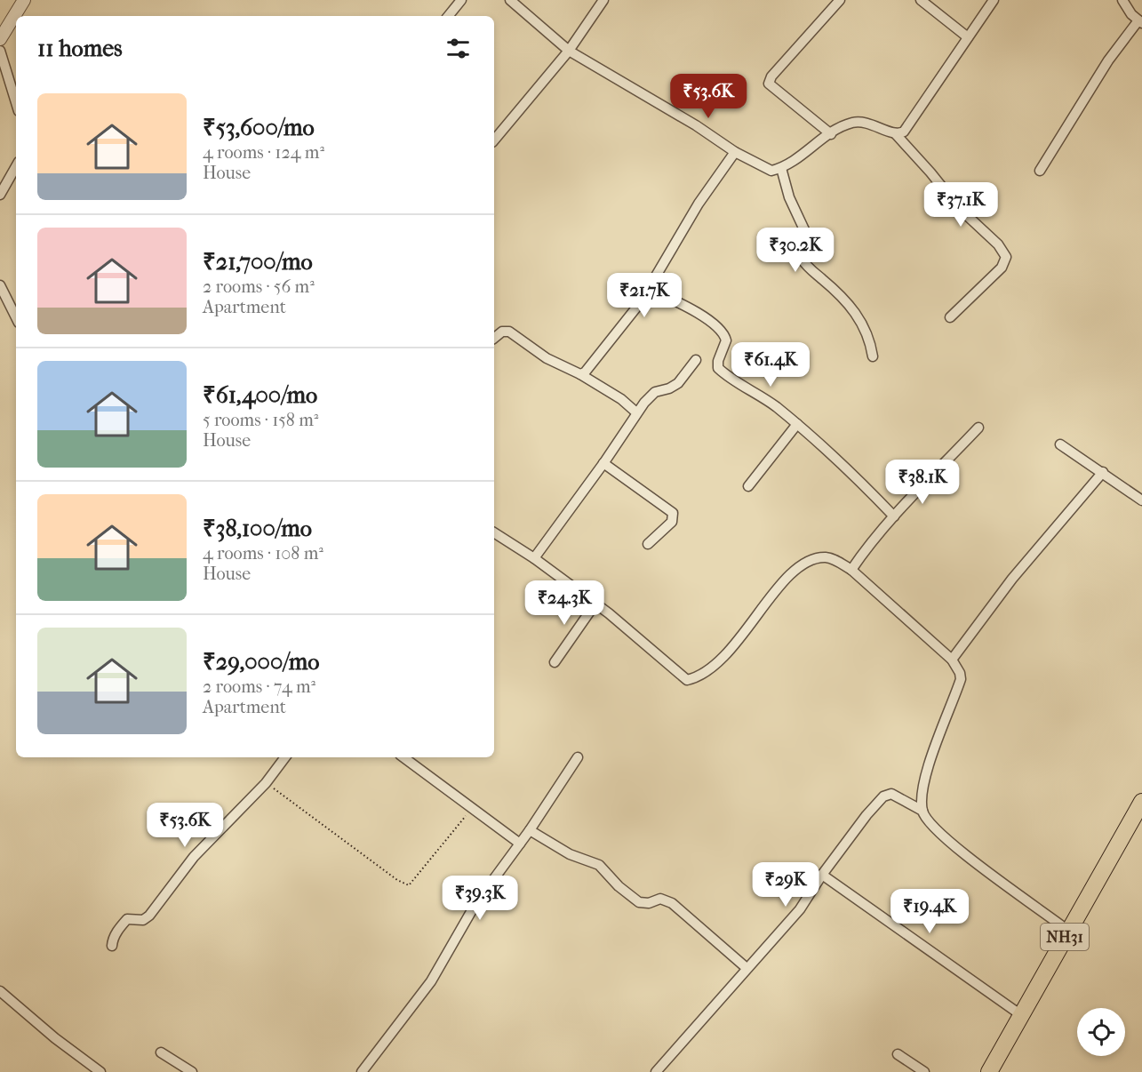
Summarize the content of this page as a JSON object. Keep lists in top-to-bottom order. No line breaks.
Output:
{"streets":{"highway":["NH31"]},"page":{"heading":"11 homes","price":["₹53.6K","₹37.1K","₹30.2K","₹21.7K","₹61.4K","₹38.1K","₹24.3K","₹53.6K","₹29K","₹39.3K","₹19.4K"],"list":[{"name":"₹53,600/mo","note":"4 rooms · 124 m² · House"},{"name":"₹21,700/mo","note":"2 rooms · 56 m² · Apartment"},{"name":"₹61,400/mo","note":"5 rooms · 158 m² · House"},{"name":"₹38,100/mo","note":"4 rooms · 108 m² · House"},{"name":"₹29,000/mo","note":"2 rooms · 74 m² · Apartment"}]}}
